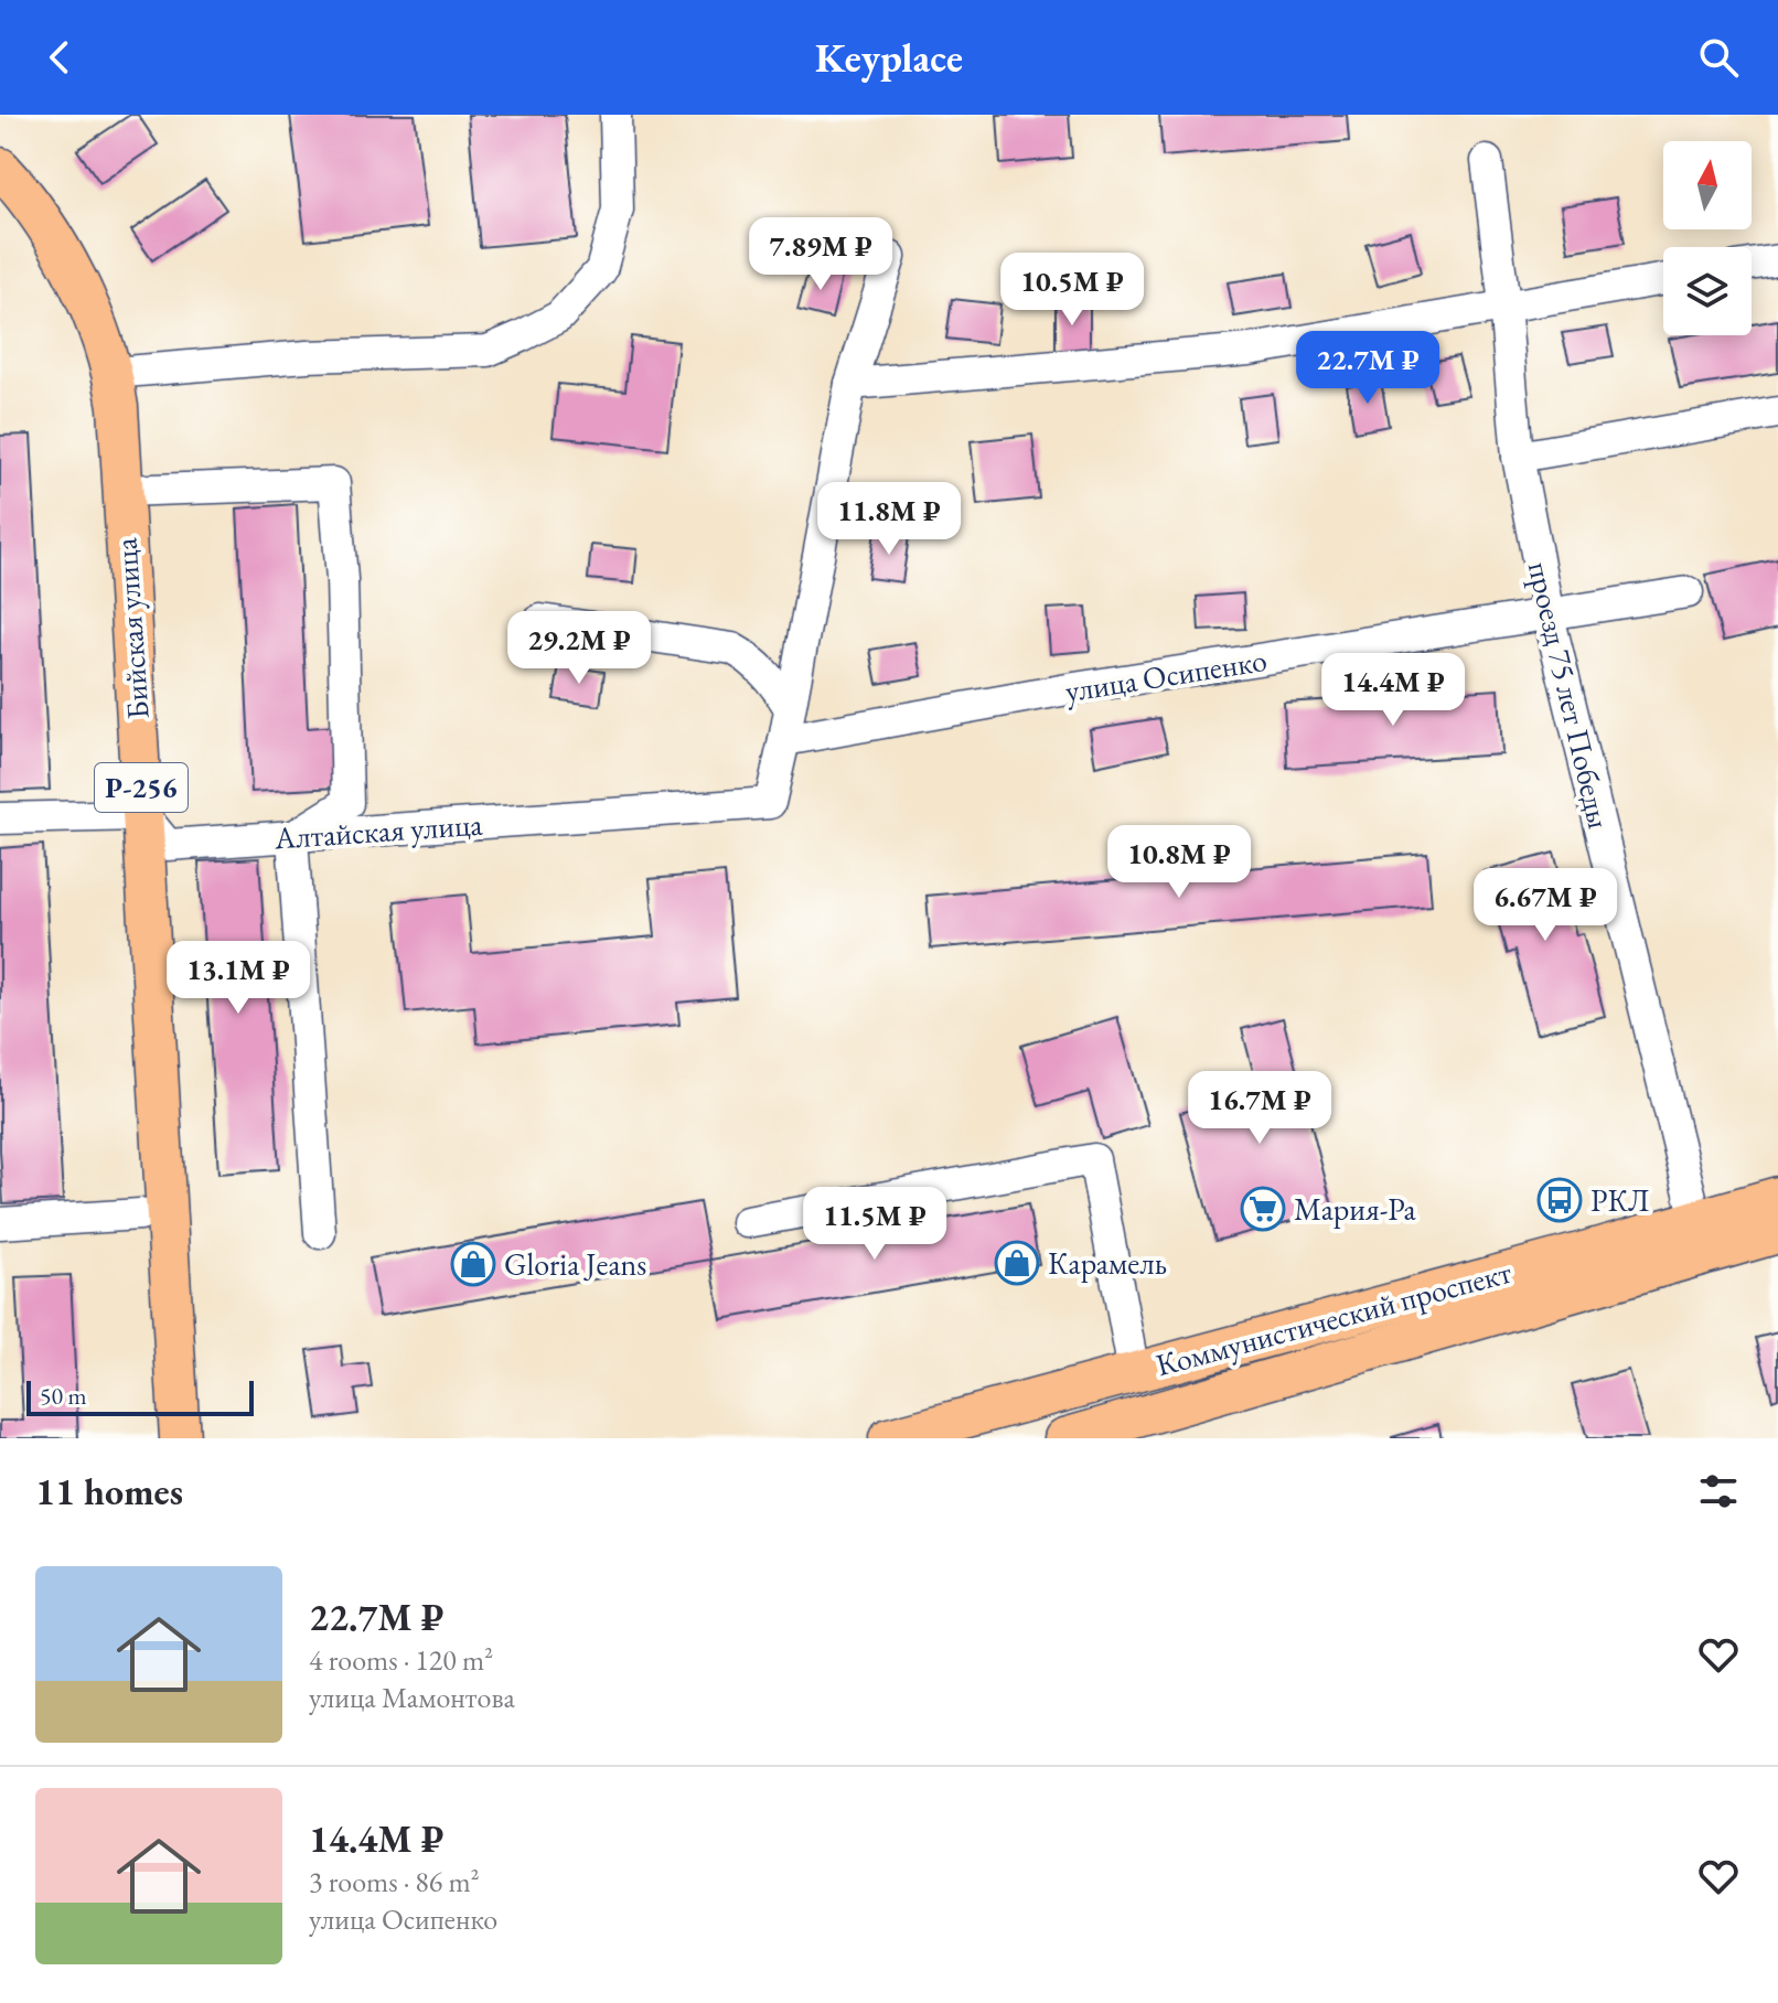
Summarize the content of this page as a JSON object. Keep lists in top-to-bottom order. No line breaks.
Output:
{"streets":{"main road":["Бийская улица","Р-256","Коммунистический проспект"],"street":["улица Осипенко","проезд 75 лет Победы","Алтайская улица"]},"crossings":[["Бийская улица","Алтайская улица"],["улица Осипенко","проезд 75 лет Победы"],["улица Осипенко","Алтайская улица"],["проезд 75 лет Победы","Коммунистический проспект"]],"places":{"bus stop":["РКЛ"],"supermarket":["Мария-Ра"],"shop":["Карамель","Gloria Jeans"]},"scale_bar":"50 m","north":"top","page":{"header":"Keyplace","price":["7.89M ₽","10.5M ₽","22.7M ₽","11.8M ₽","29.2M ₽","14.4M ₽","10.8M ₽","6.67M ₽","13.1M ₽","16.7M ₽","11.5M ₽"],"scale":"50 m","heading":"11 homes","list":[{"name":"22.7M ₽","note":"4 rooms · 120 m² · улица Мамонтова"},{"name":"14.4M ₽","note":"3 rooms · 86 m² · улица Осипенко"}]}}
